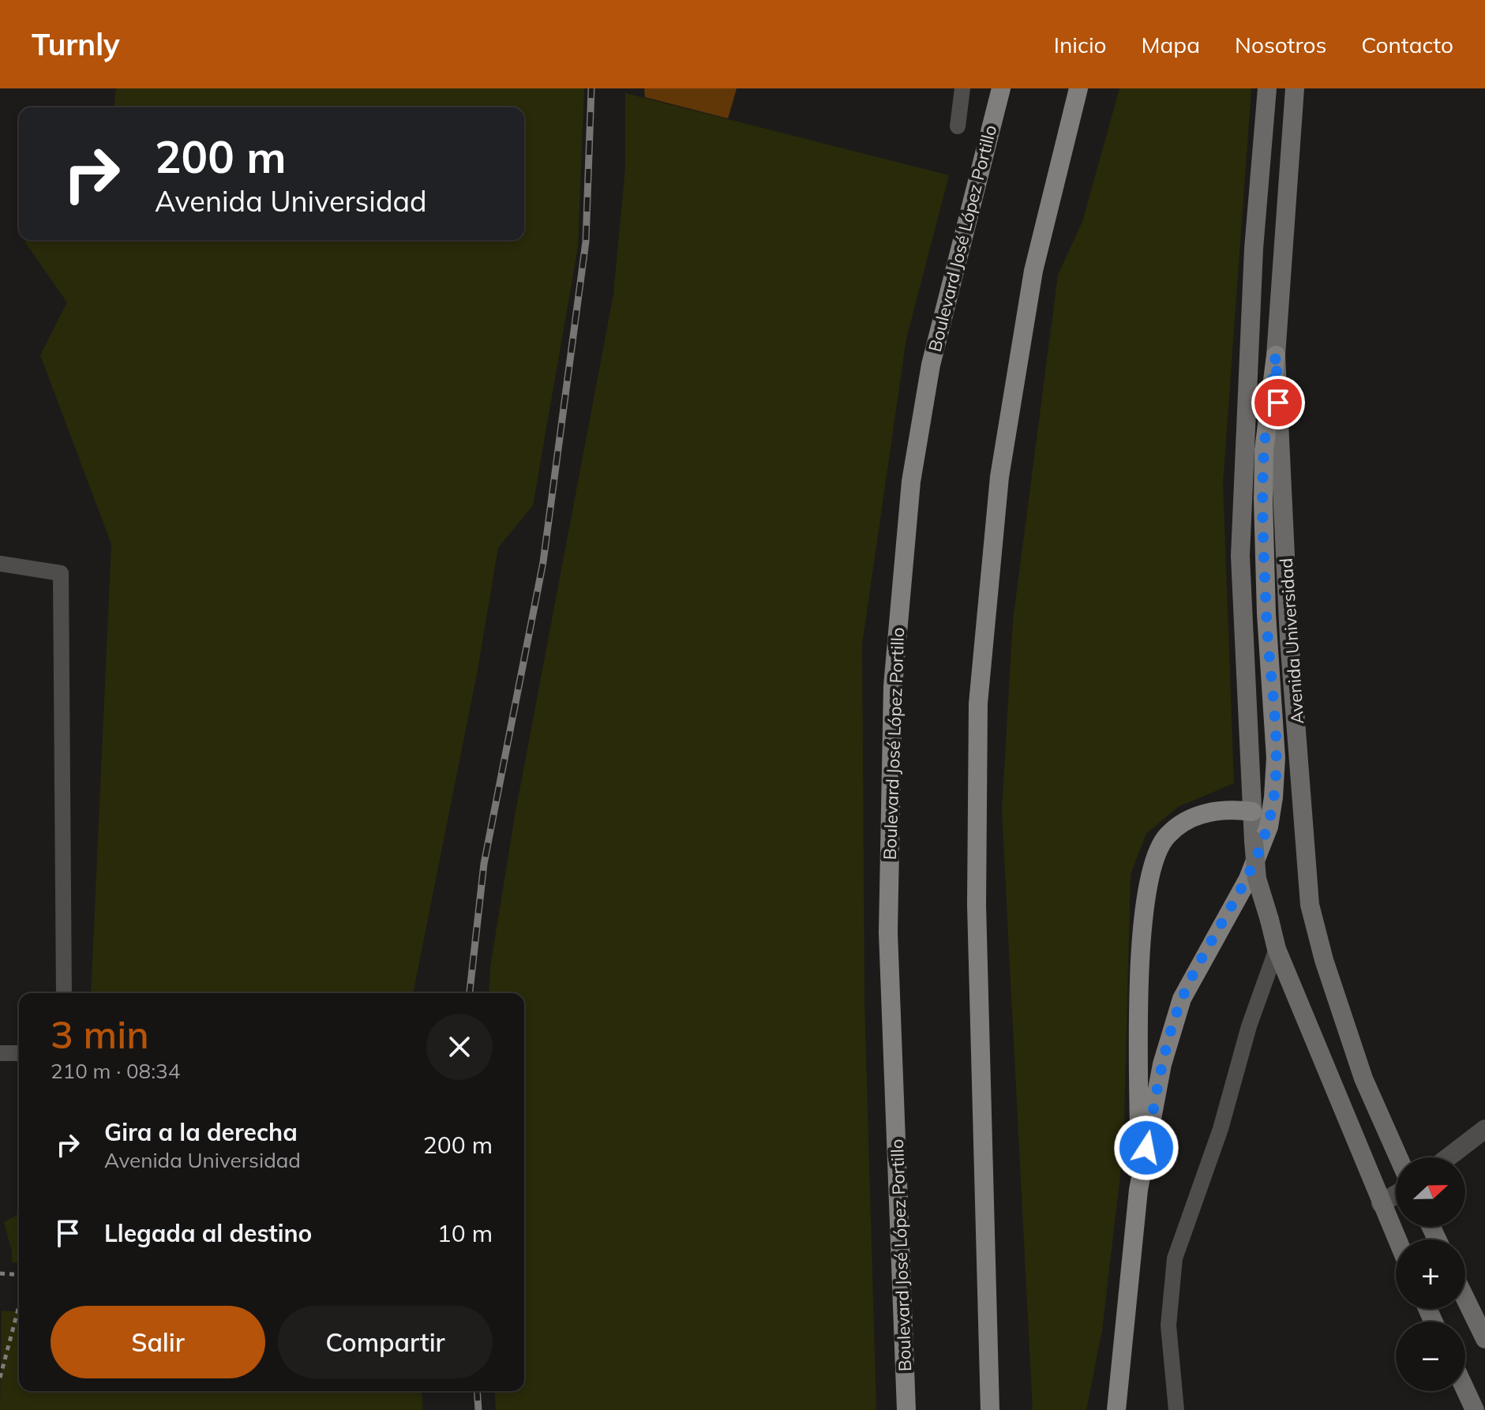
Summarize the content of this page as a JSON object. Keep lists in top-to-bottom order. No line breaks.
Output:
{"streets":{"main road":["Boulevard José López Portillo"],"street":["Avenida Universidad"]},"north":"right","page":{"header":"Turnly","nav":["Inicio","Mapa","Nosotros","Contacto"],"turn":["200 m","Avenida Universidad"],"heading":["3 min","210 m · 08:34"],"list":[{"name":"Gira a la derecha","note":"Avenida Universidad","value":"200 m"},{"name":"Llegada al destino","value":"10 m"}],"map_buttons":["+","−"],"buttons":["Salir","Compartir"]}}
